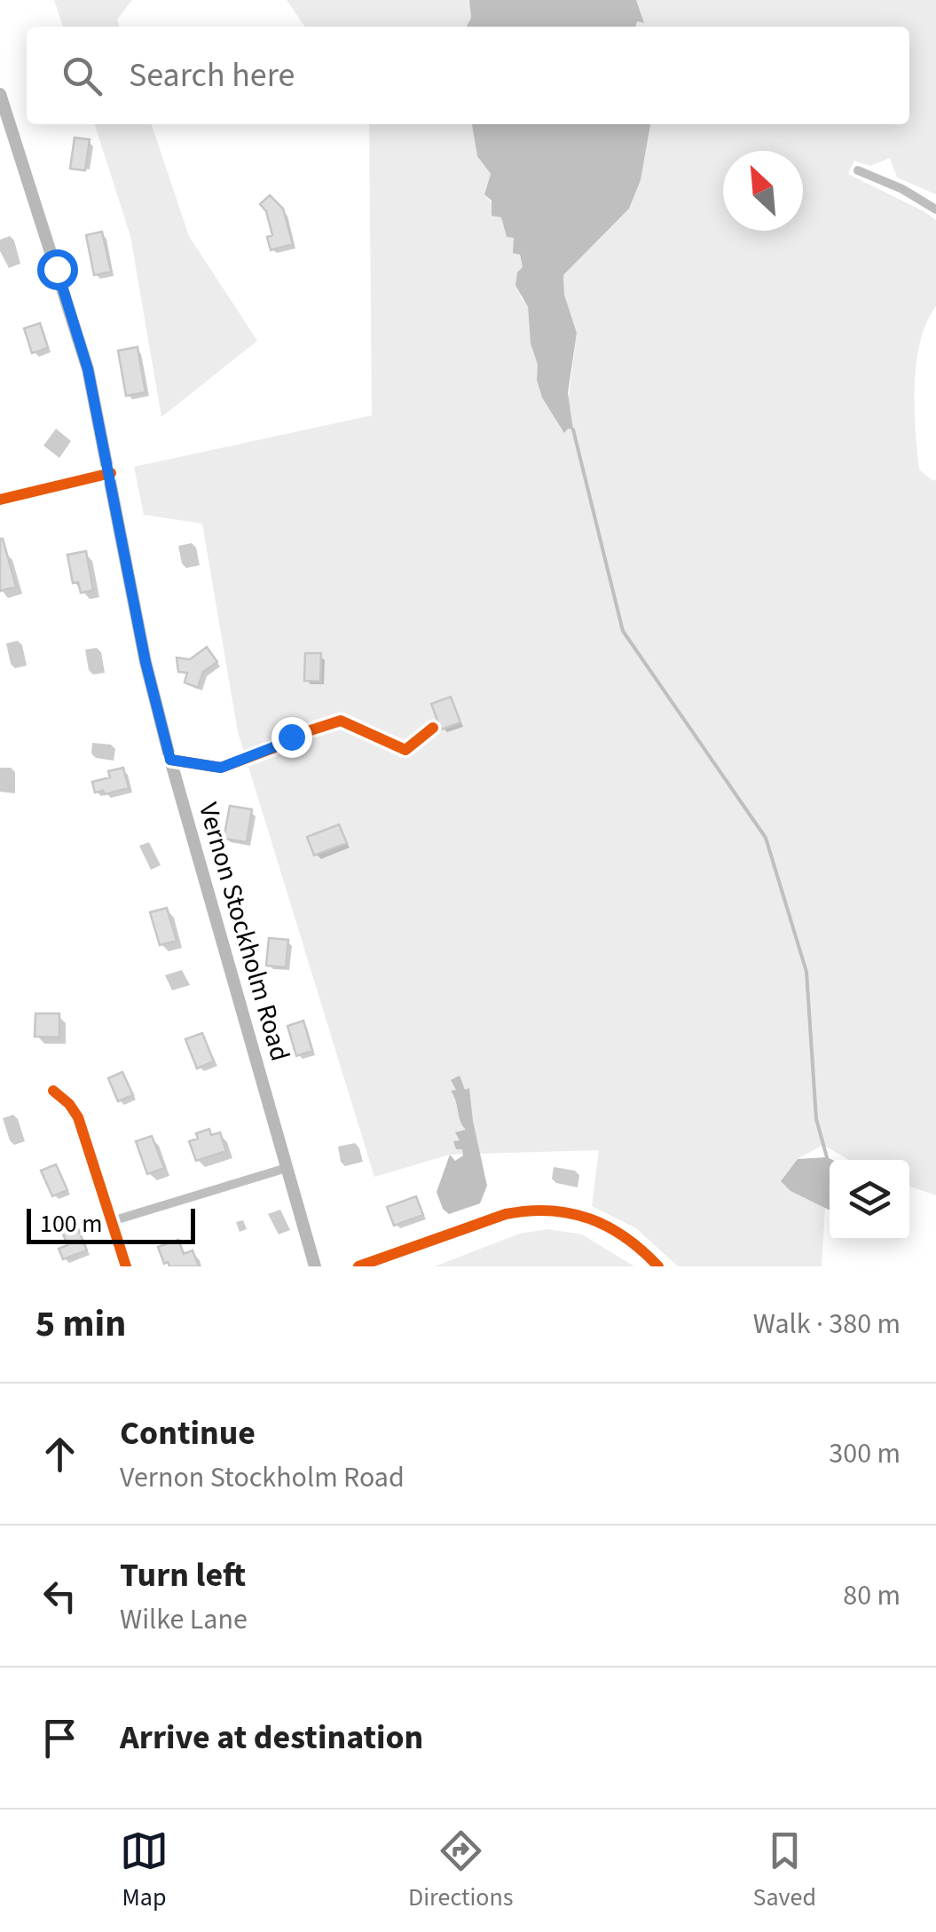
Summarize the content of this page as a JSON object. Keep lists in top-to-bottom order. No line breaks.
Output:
{"streets":{"main road":["Vernon Stockholm Road"]},"scale_bar":"100 m","north":"top left","page":{"search":"Search here","scale":"100 m","heading":["5 min","Walk · 380 m"],"list":[["Continue","Vernon Stockholm Road","300 m"],["Turn left","Wilke Lane","80 m"],"Arrive at destination"],"nav":["Map","Directions","Saved"]}}
